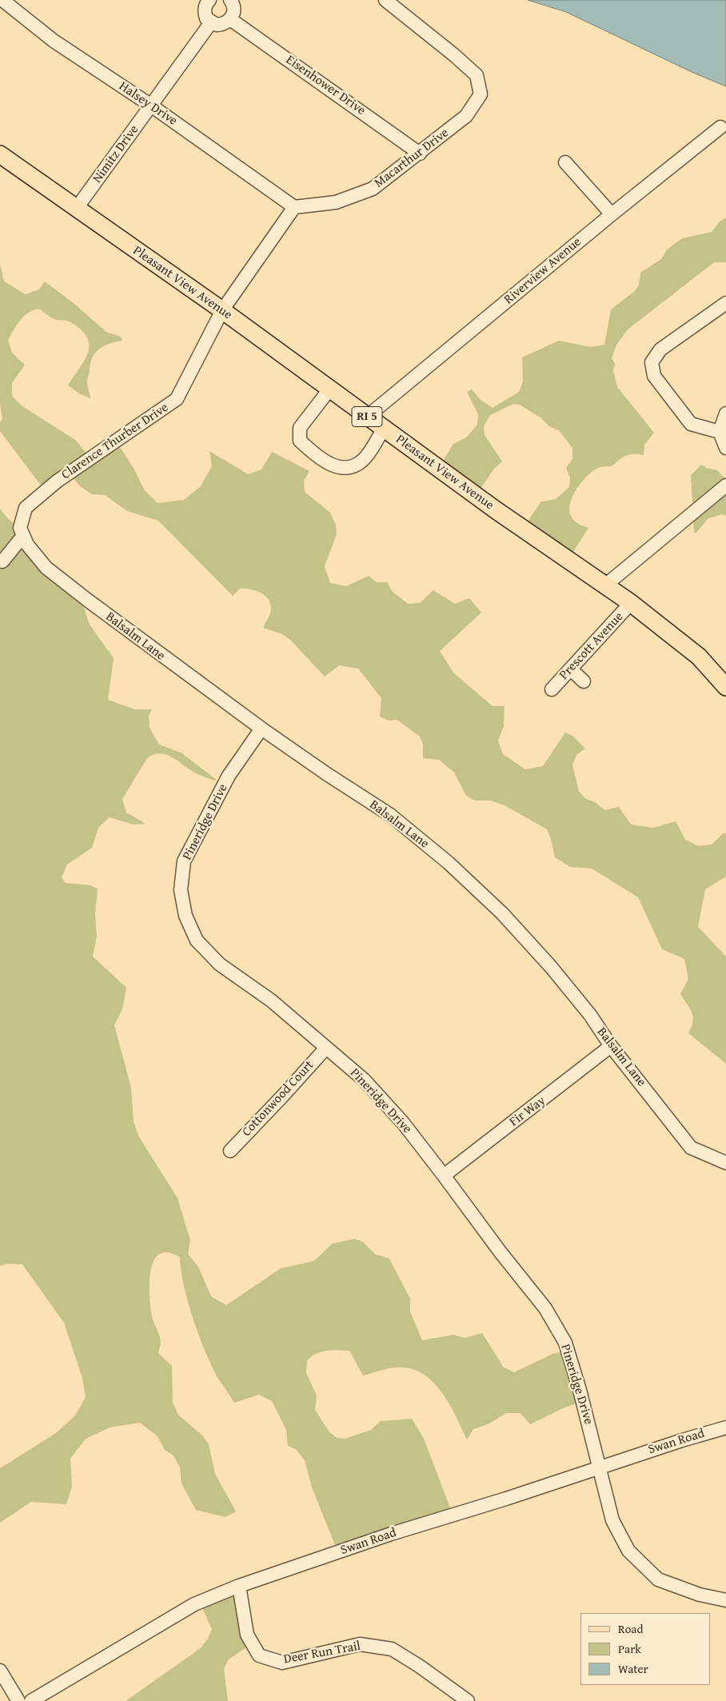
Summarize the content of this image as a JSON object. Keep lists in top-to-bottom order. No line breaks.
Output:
{"streets":{"main road":["Pleasant View Avenue","RI 5"],"street":["Eisenhower Drive","Halsey Drive","Nimitz Drive","Macarthur Drive","Riverview Avenue","Clarence Thurber Drive","Balsalm Lane","Prescott Avenue","Pineridge Drive","Cottonwood Court","Fir Way","Swan Road","Deer Run Trail"]},"crossings":[["Eisenhower Drive","Macarthur Drive"],["Halsey Drive","Nimitz Drive"],["Halsey Drive","Macarthur Drive"],["Nimitz Drive","Pleasant View Avenue"],["Riverview Avenue","Pleasant View Avenue"],["Pleasant View Avenue","Clarence Thurber Drive"],["Pleasant View Avenue","Prescott Avenue"],["Clarence Thurber Drive","Balsalm Lane"],["Balsalm Lane","Pineridge Drive"],["Balsalm Lane","Fir Way"],["Pineridge Drive","Cottonwood Court"],["Pineridge Drive","Fir Way"],["Pineridge Drive","Swan Road"],["Swan Road","Deer Run Trail"]],"legend":["Road","Park","Water"]}
